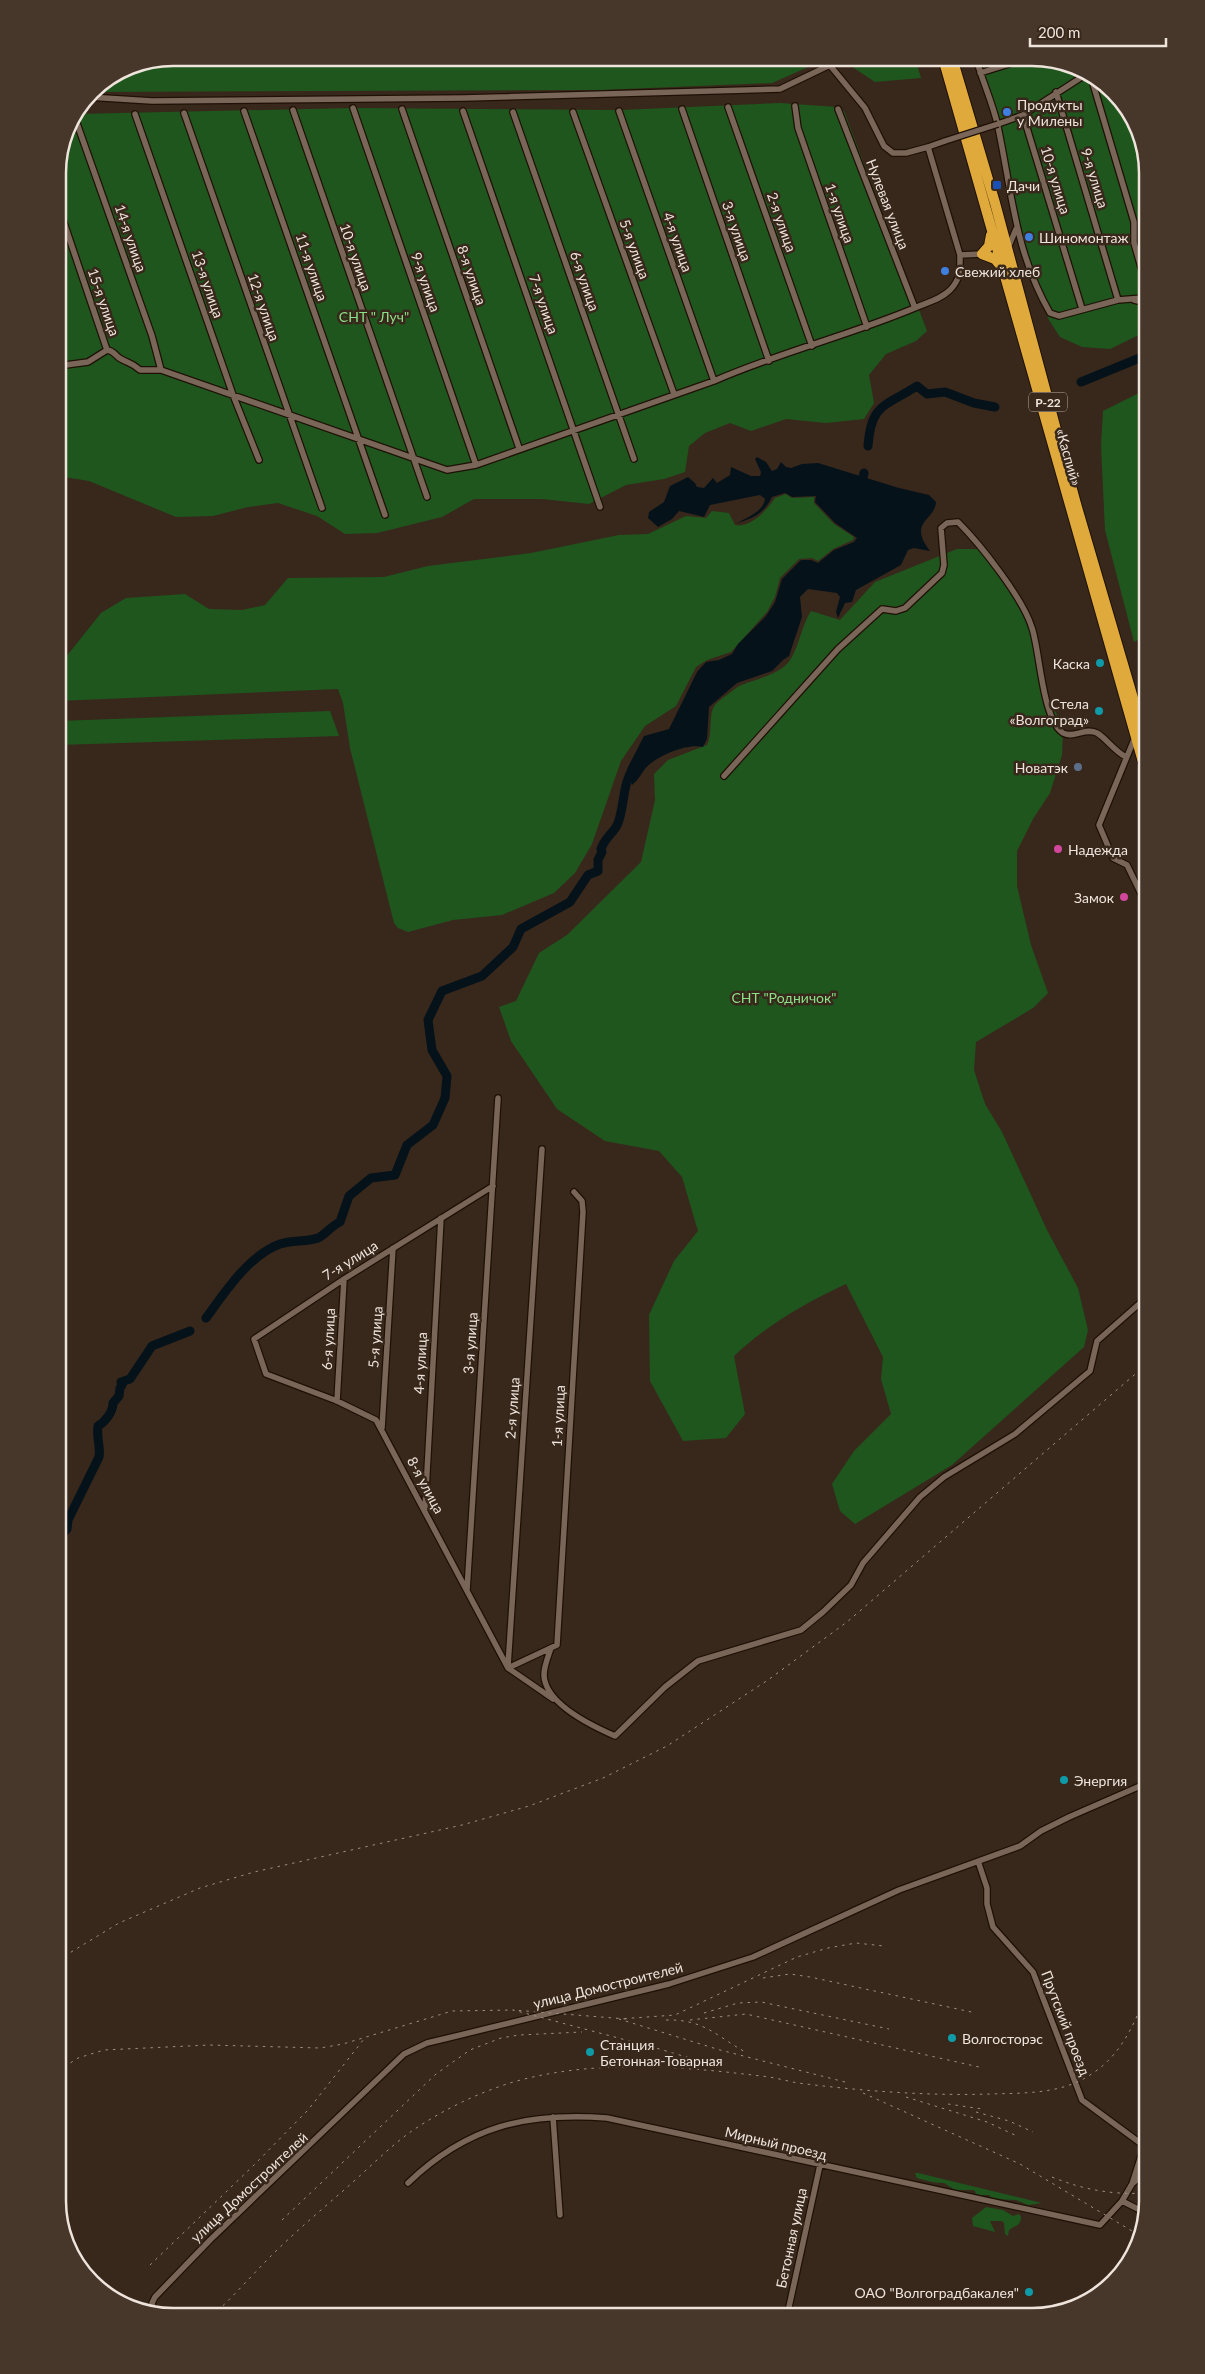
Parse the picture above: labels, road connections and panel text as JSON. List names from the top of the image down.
{
  "streets": {
    "highway": ["Р-22", "«Каспий»"],
    "street": [
      "9-я улица",
      "10-я улица",
      "Нулевая улица",
      "1-я улица",
      "2-я улица",
      "3-я улица",
      "14-я улица",
      "4-я улица",
      "5-я улица",
      "11-я улица",
      "8-я улица",
      "6-я улица",
      "13-я улица",
      "15-я улица",
      "7-я улица",
      "12-я улица",
      "улица Домостроителей",
      "Прутский проезд",
      "Мирный проезд",
      "Бетонная улица"
    ]
  },
  "crossings": [
    ["9-я улица", "15-я улица"],
    ["10-я улица", "15-я улица"],
    ["Нулевая улица", "15-я улица"],
    ["1-я улица", "15-я улица"],
    ["2-я улица", "8-я улица"],
    ["2-я улица", "15-я улица"],
    ["3-я улица", "8-я улица"],
    ["3-я улица", "15-я улица"],
    ["3-я улица", "7-я улица"],
    ["14-я улица", "15-я улица"],
    ["4-я улица", "8-я улица"],
    ["4-я улица", "15-я улица"],
    ["4-я улица", "7-я улица"],
    ["5-я улица", "8-я улица"],
    ["5-я улица", "15-я улица"],
    ["5-я улица", "7-я улица"],
    ["11-я улица", "15-я улица"],
    ["8-я улица", "6-я улица"],
    ["8-я улица", "15-я улица"],
    ["8-я улица", "7-я улица"],
    ["6-я улица", "15-я улица"],
    ["6-я улица", "7-я улица"],
    ["13-я улица", "15-я улица"],
    ["15-я улица", "7-я улица"],
    ["15-я улица", "12-я улица"],
    ["улица Домостроителей", "Прутский проезд"],
    ["Мирный проезд", "Бетонная улица"]
  ],
  "parks": ["СНТ \" Луч\"", "СНТ \"Родничок\""],
  "places": {
    "other": [
      "Продукты у Милены",
      "Шиномонтаж",
      "Свежий хлеб",
      "Каска",
      "Стела «Волгоград»",
      "Новатэк",
      "Надежда",
      "Замок",
      "Энергия",
      "Волгосторэс",
      "Станция Бетонная-Товарная",
      "ОАО \"Волгоградбакалея\""
    ],
    "transit": ["Дачи"]
  },
  "scale_bar": "200 m"
}
